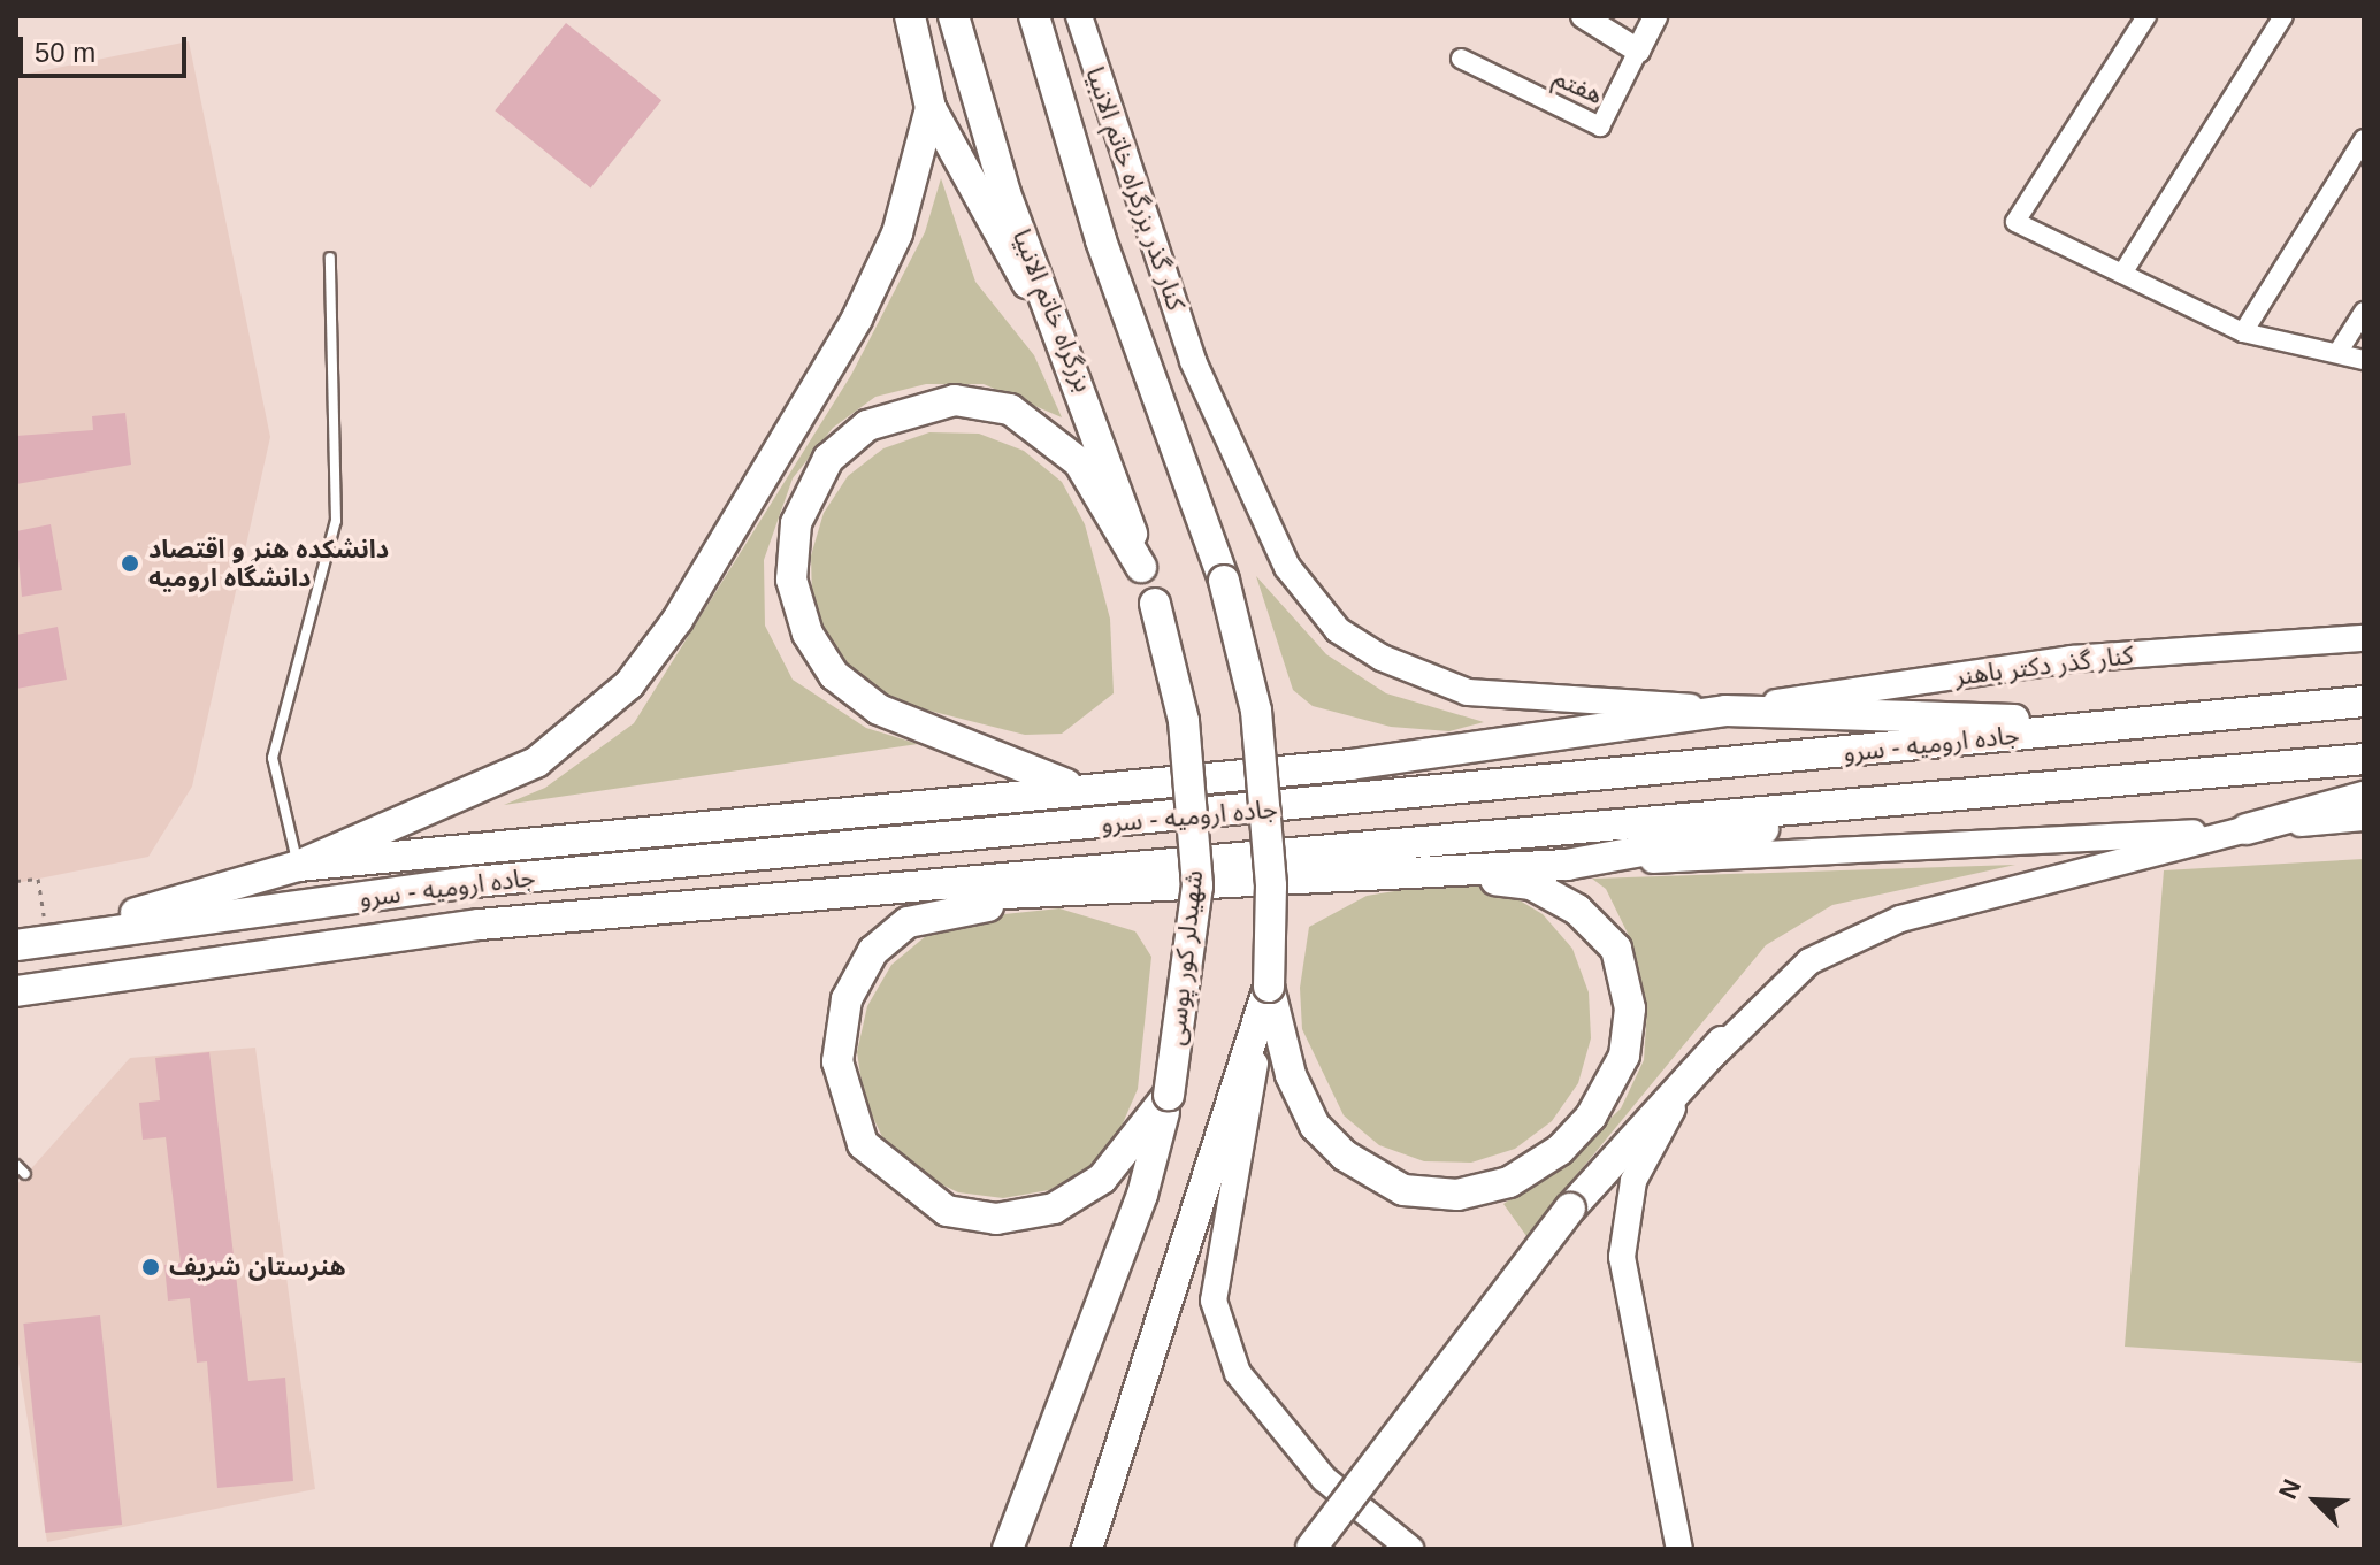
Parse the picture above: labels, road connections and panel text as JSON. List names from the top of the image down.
{
  "streets": {
    "highway": ["بزرگراه خاتم الانبیا", "جاده ارومیه - سرو", "شهیدلر کور پوسی"],
    "main road": ["کنار گذر بزرگراه خاتم الانبیا", "کنار گذر دکتر باهنر"],
    "street": ["هفتم"]
  },
  "crossings": [
    ["کنار گذر بزرگراه خاتم الانبیا", "کنار گذر دکتر باهنر"],
    ["بزرگراه خاتم الانبیا", "شهیدلر کور پوسی"]
  ],
  "places": ["دانشکده هنر و اقتصاد دانشگاه ارومیه", "هنرستان شریف"],
  "scale_bar": "50 m",
  "north": "top left"
}
